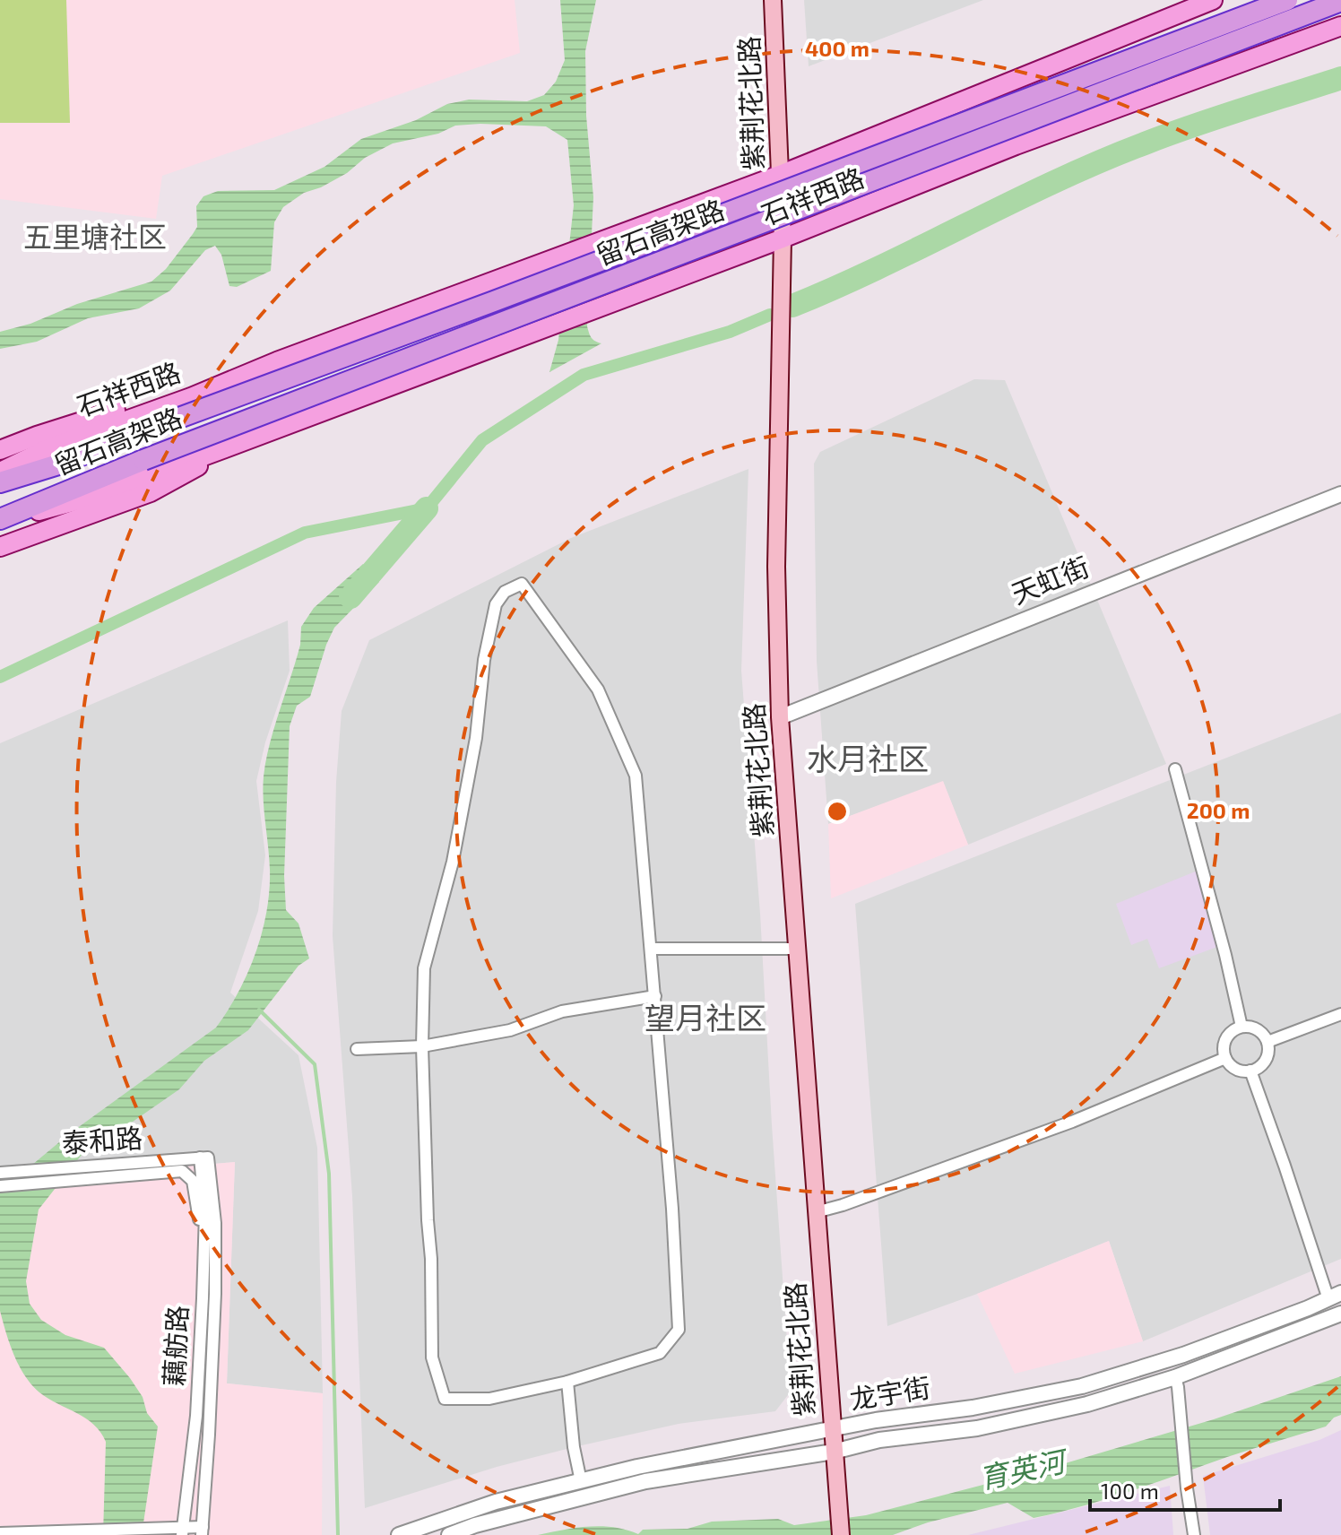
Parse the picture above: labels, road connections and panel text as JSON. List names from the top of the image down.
{
  "streets": {
    "highway": ["留石高架路"],
    "main road": ["紫荆花北路", "石祥西路"],
    "street": [
      "天虹街",
      "泰和路",
      "藕舫路",
      "龙宇街"
    ]
  },
  "crossings": [
    ["紫荆花北路", "石祥西路"],
    ["紫荆花北路", "天虹街"],
    ["紫荆花北路", "龙宇街"],
    ["石祥西路", "留石高架路"],
    ["泰和路", "藕舫路"]
  ],
  "districts": ["五里塘社区", "水月社区", "望月社区"],
  "water": ["育英河"],
  "scale_bar": "100 m",
  "rings": ["400 m", "200 m"]
}
